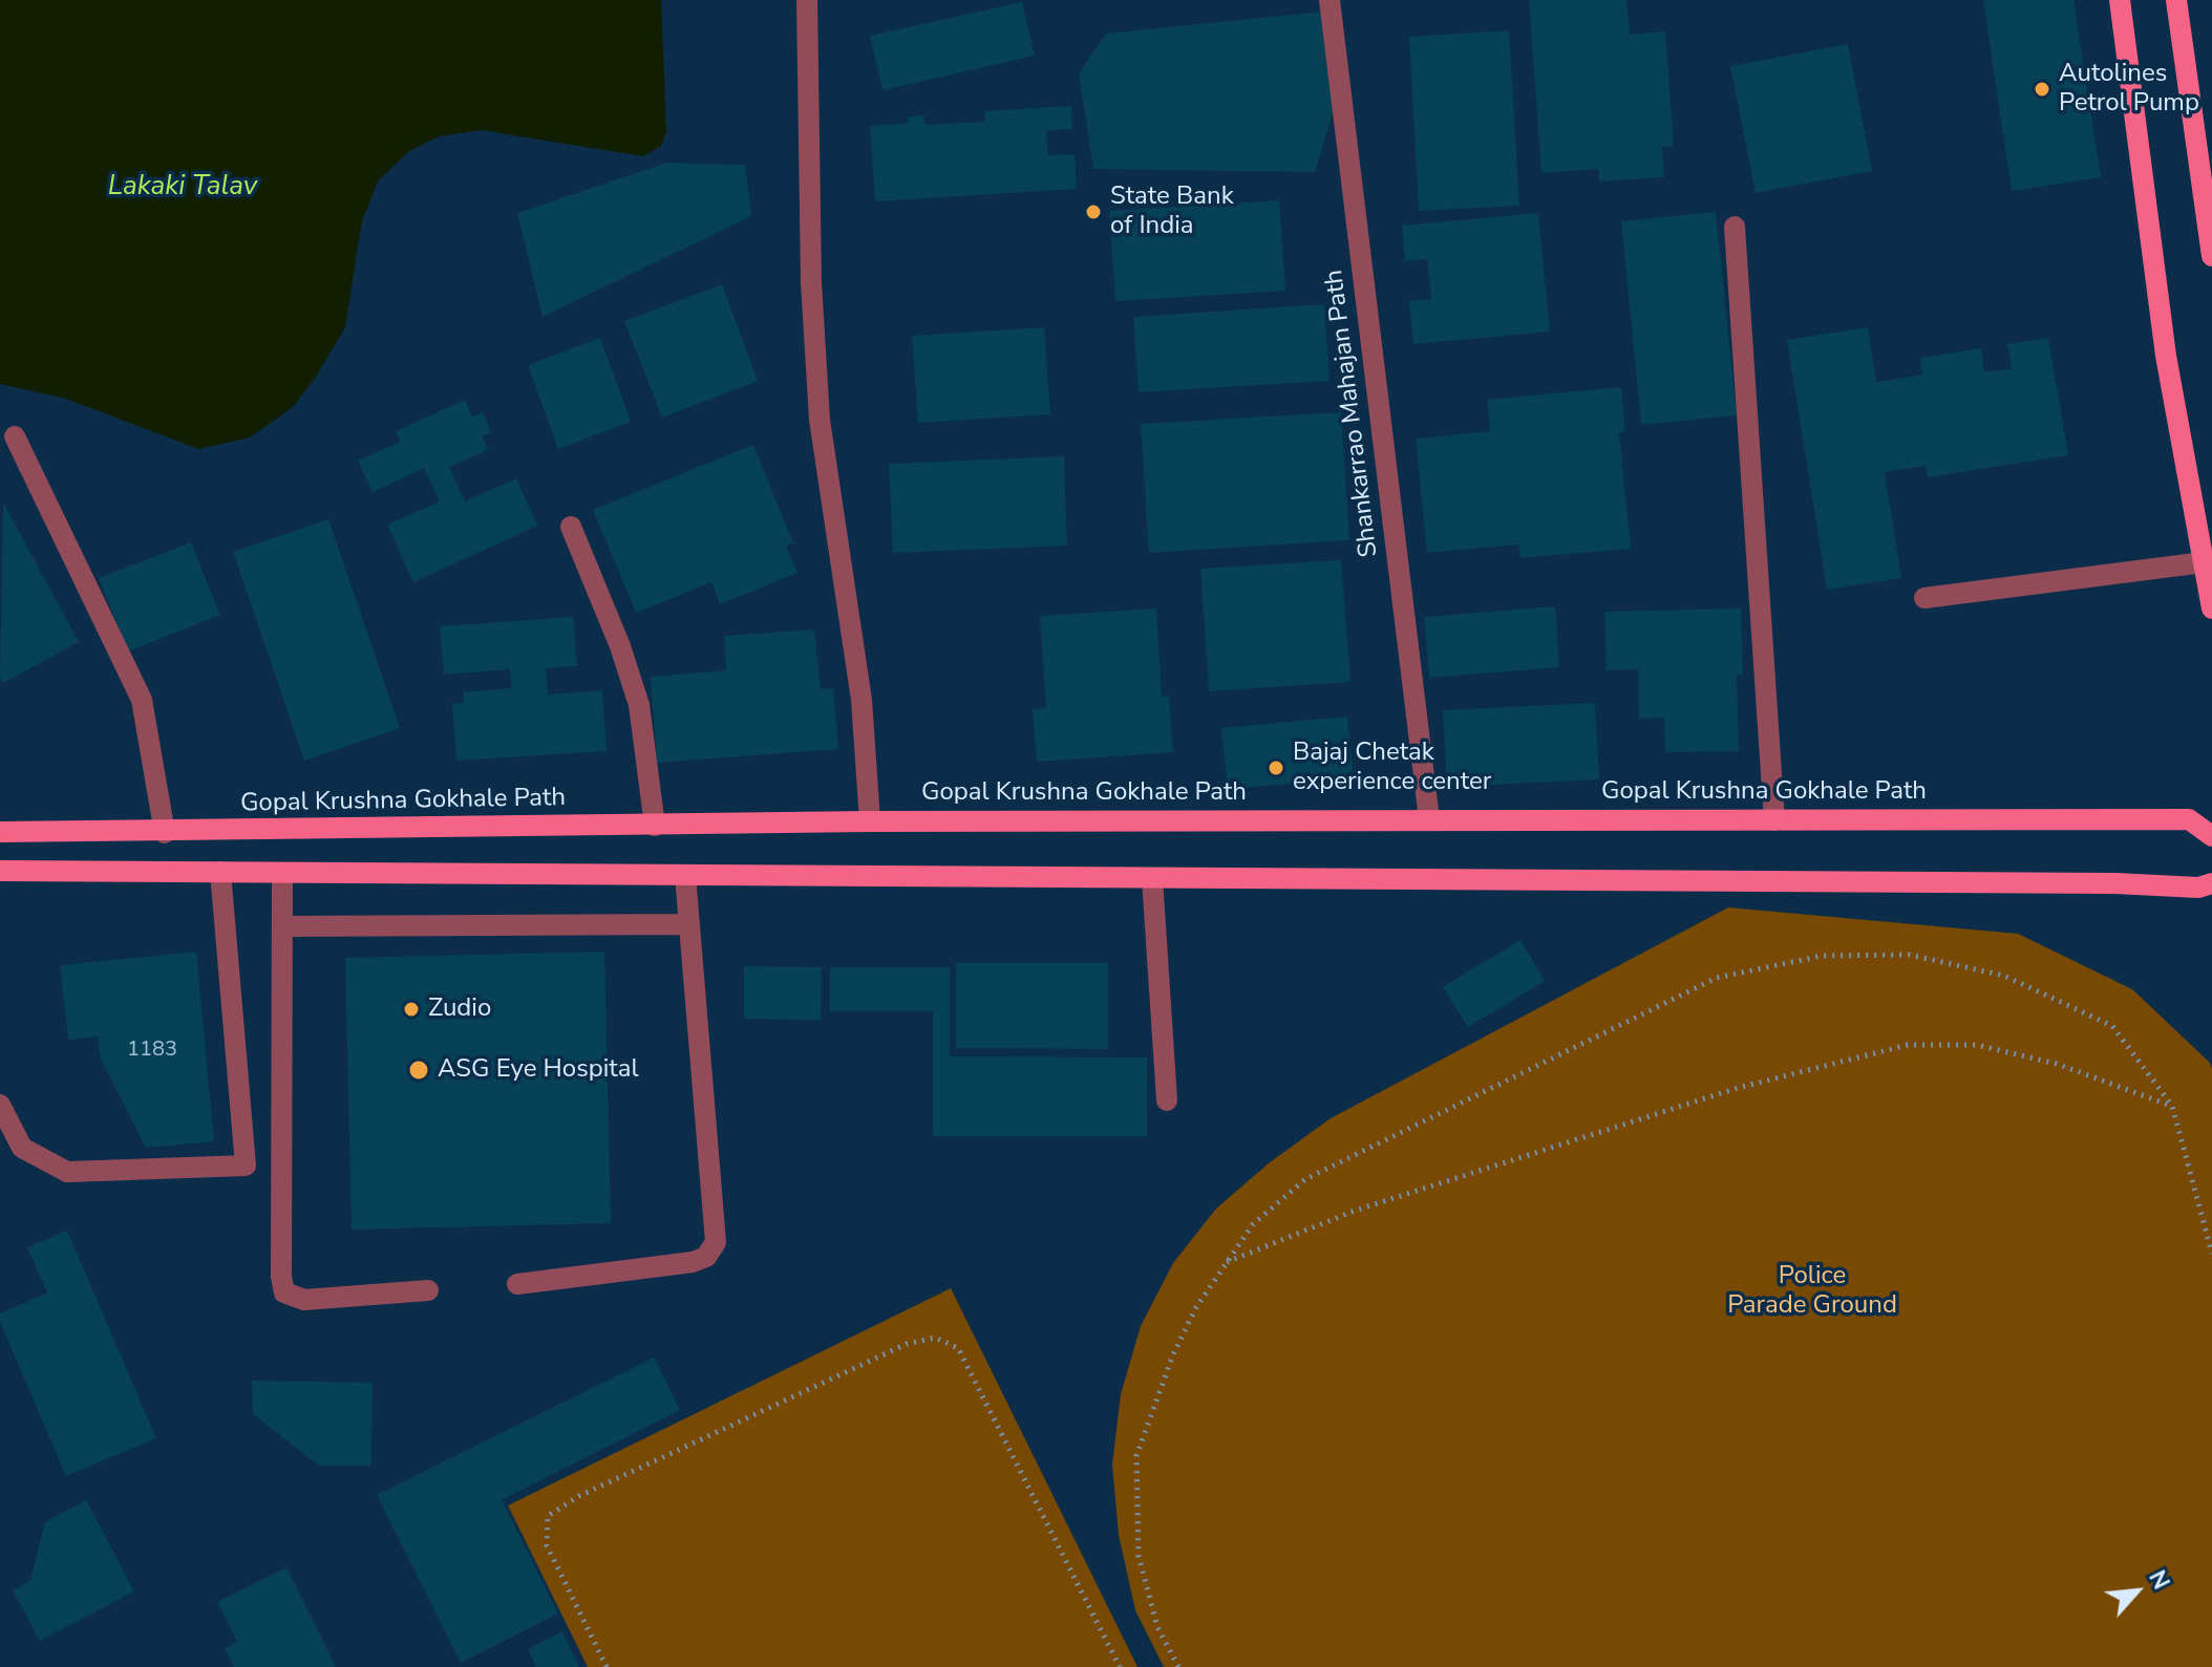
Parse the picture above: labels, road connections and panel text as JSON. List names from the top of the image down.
{
  "streets": {
    "main road": ["Gopal Krushna Gokhale Path"],
    "street": ["Shankarrao Mahajan Path"]
  },
  "crossings": [
    ["Shankarrao Mahajan Path", "Gopal Krushna Gokhale Path"]
  ],
  "water": ["Lakaki Talav"],
  "parks": ["Police Parade Ground"],
  "places": [
    "Autolines Petrol Pump",
    "State Bank of India",
    "Bajaj Chetak experience center",
    "Zudio",
    "ASG Eye Hospital"
  ],
  "house_numbers": ["1183"],
  "north": "top right"
}
